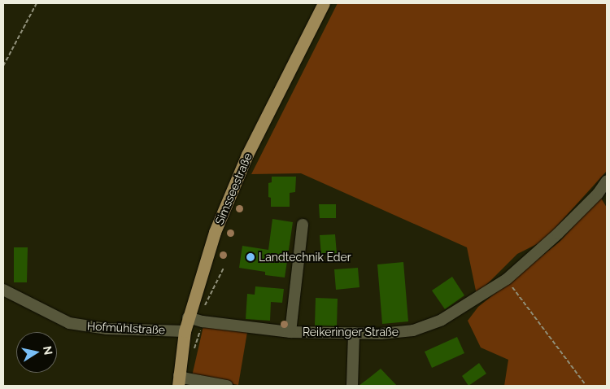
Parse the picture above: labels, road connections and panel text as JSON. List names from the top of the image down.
{
  "streets": {
    "main road": ["Simsseestraße"],
    "street": ["Hofmühlstraße", "Reikeringer Straße"]
  },
  "crossings": [
    ["Simsseestraße", "Hofmühlstraße"],
    ["Simsseestraße", "Reikeringer Straße"]
  ],
  "places": ["Landtechnik Eder"],
  "north": "right"
}
